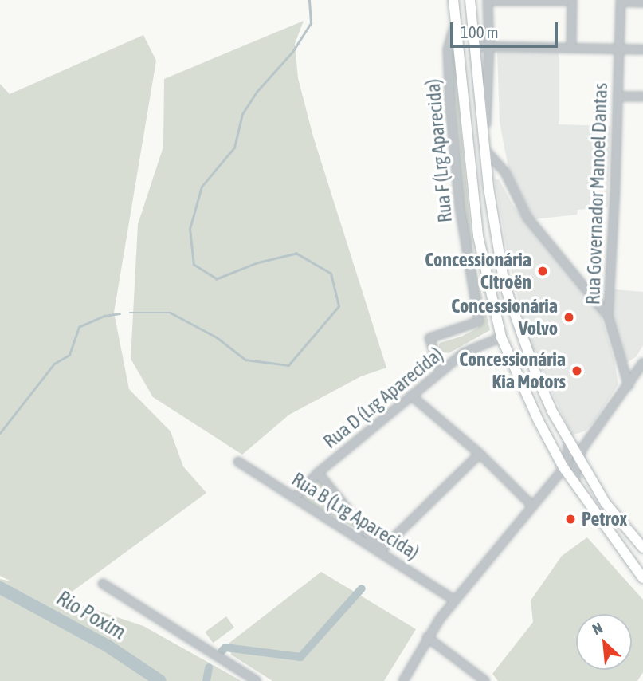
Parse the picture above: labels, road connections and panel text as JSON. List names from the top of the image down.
{
  "streets": {
    "street": [
      "Rua F (Lrg Aparecida)",
      "Rua Governador Manoel Dantas",
      "Rua D (Lrg Aparecida)",
      "Rua B (Lrg Aparecida)"
    ]
  },
  "crossings": [
    ["Rua F (Lrg Aparecida)", "Rua D (Lrg Aparecida)"],
    ["Rua D (Lrg Aparecida)", "Rua B (Lrg Aparecida)"]
  ],
  "water": ["Rio Poxim"],
  "places": [
    "Concessionária Citroën",
    "Concessionária Volvo",
    "Concessionária Kia Motors",
    "Petrox"
  ],
  "scale_bar": "100 m",
  "north": "top left"
}
